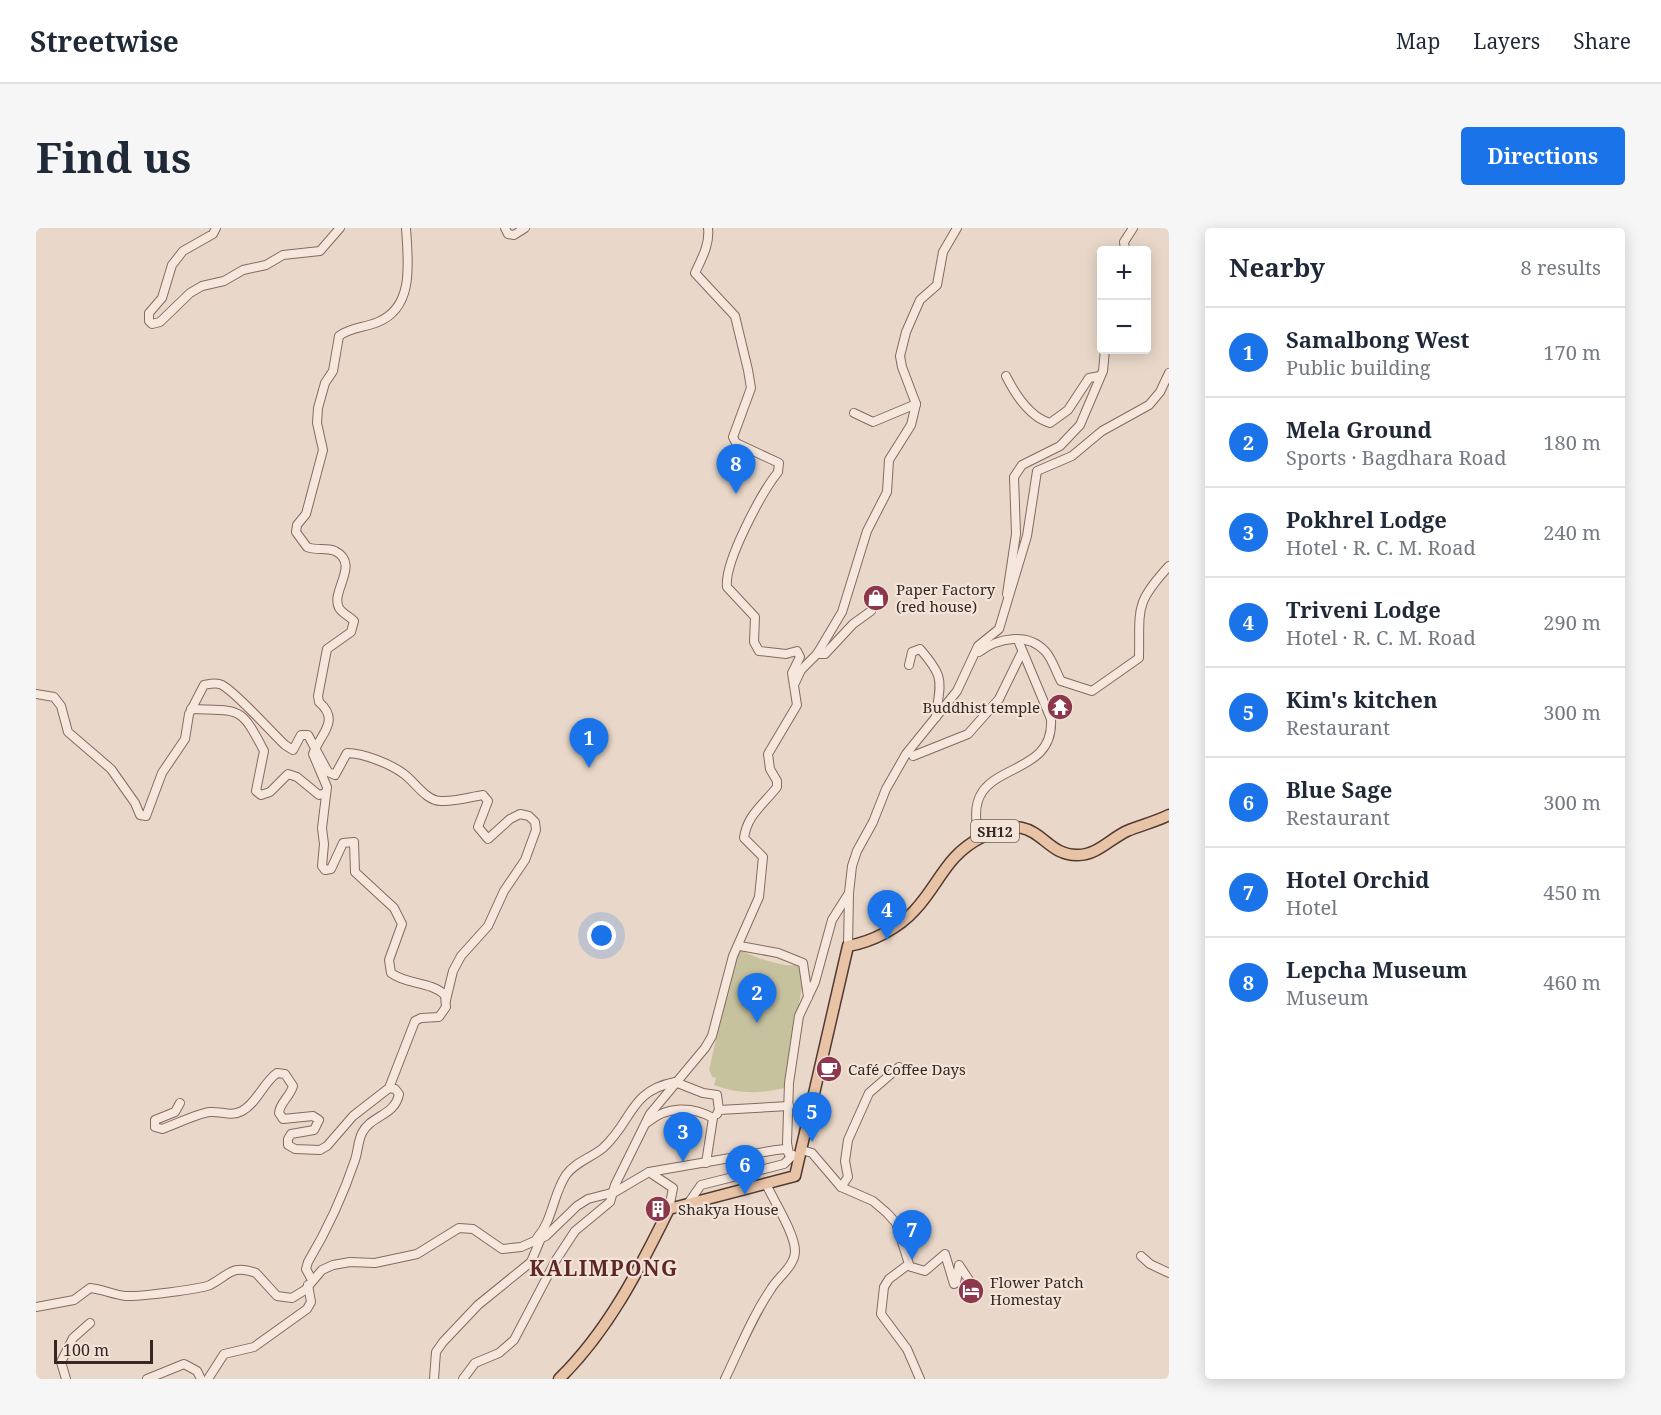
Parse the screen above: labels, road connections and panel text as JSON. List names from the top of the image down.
{
  "streets": {
    "main road": ["SH12"]
  },
  "districts": ["KALIMPONG"],
  "places": {
    "shop": ["Paper Factory (red house)"],
    "temple": ["Buddhist temple"],
    "cafe": ["Café Coffee Days"],
    "building": ["Shakya House"],
    "hotel": ["Flower Patch Homestay"]
  },
  "scale_bar": "100 m",
  "page": {
    "header": "Streetwise",
    "nav": ["Map", "Layers", "Share"],
    "buttons": "Directions",
    "title": "Find us",
    "heading": ["Nearby", "8 results"],
    "map_buttons": ["+", "−"],
    "list": [
      {
        "mark": "1",
        "name": "Samalbong West",
        "note": "Public building",
        "value": "170 m"
      },
      {
        "mark": "2",
        "name": "Mela Ground",
        "note": "Sports · Bagdhara Road",
        "value": "180 m"
      },
      {
        "mark": "3",
        "name": "Pokhrel Lodge",
        "note": "Hotel · R. C. M. Road",
        "value": "240 m"
      },
      {
        "mark": "4",
        "name": "Triveni Lodge",
        "note": "Hotel · R. C. M. Road",
        "value": "290 m"
      },
      {
        "mark": "5",
        "name": "Kim's kitchen",
        "note": "Restaurant",
        "value": "300 m"
      },
      {
        "mark": "6",
        "name": "Blue Sage",
        "note": "Restaurant",
        "value": "300 m"
      },
      {
        "mark": "7",
        "name": "Hotel Orchid",
        "note": "Hotel",
        "value": "450 m"
      },
      {
        "mark": "8",
        "name": "Lepcha Museum",
        "note": "Museum",
        "value": "460 m"
      }
    ],
    "pins": [
      "8",
      "1",
      "4",
      "2",
      "5",
      "3",
      "6",
      "7"
    ],
    "scale": "100 m"
  }
}
